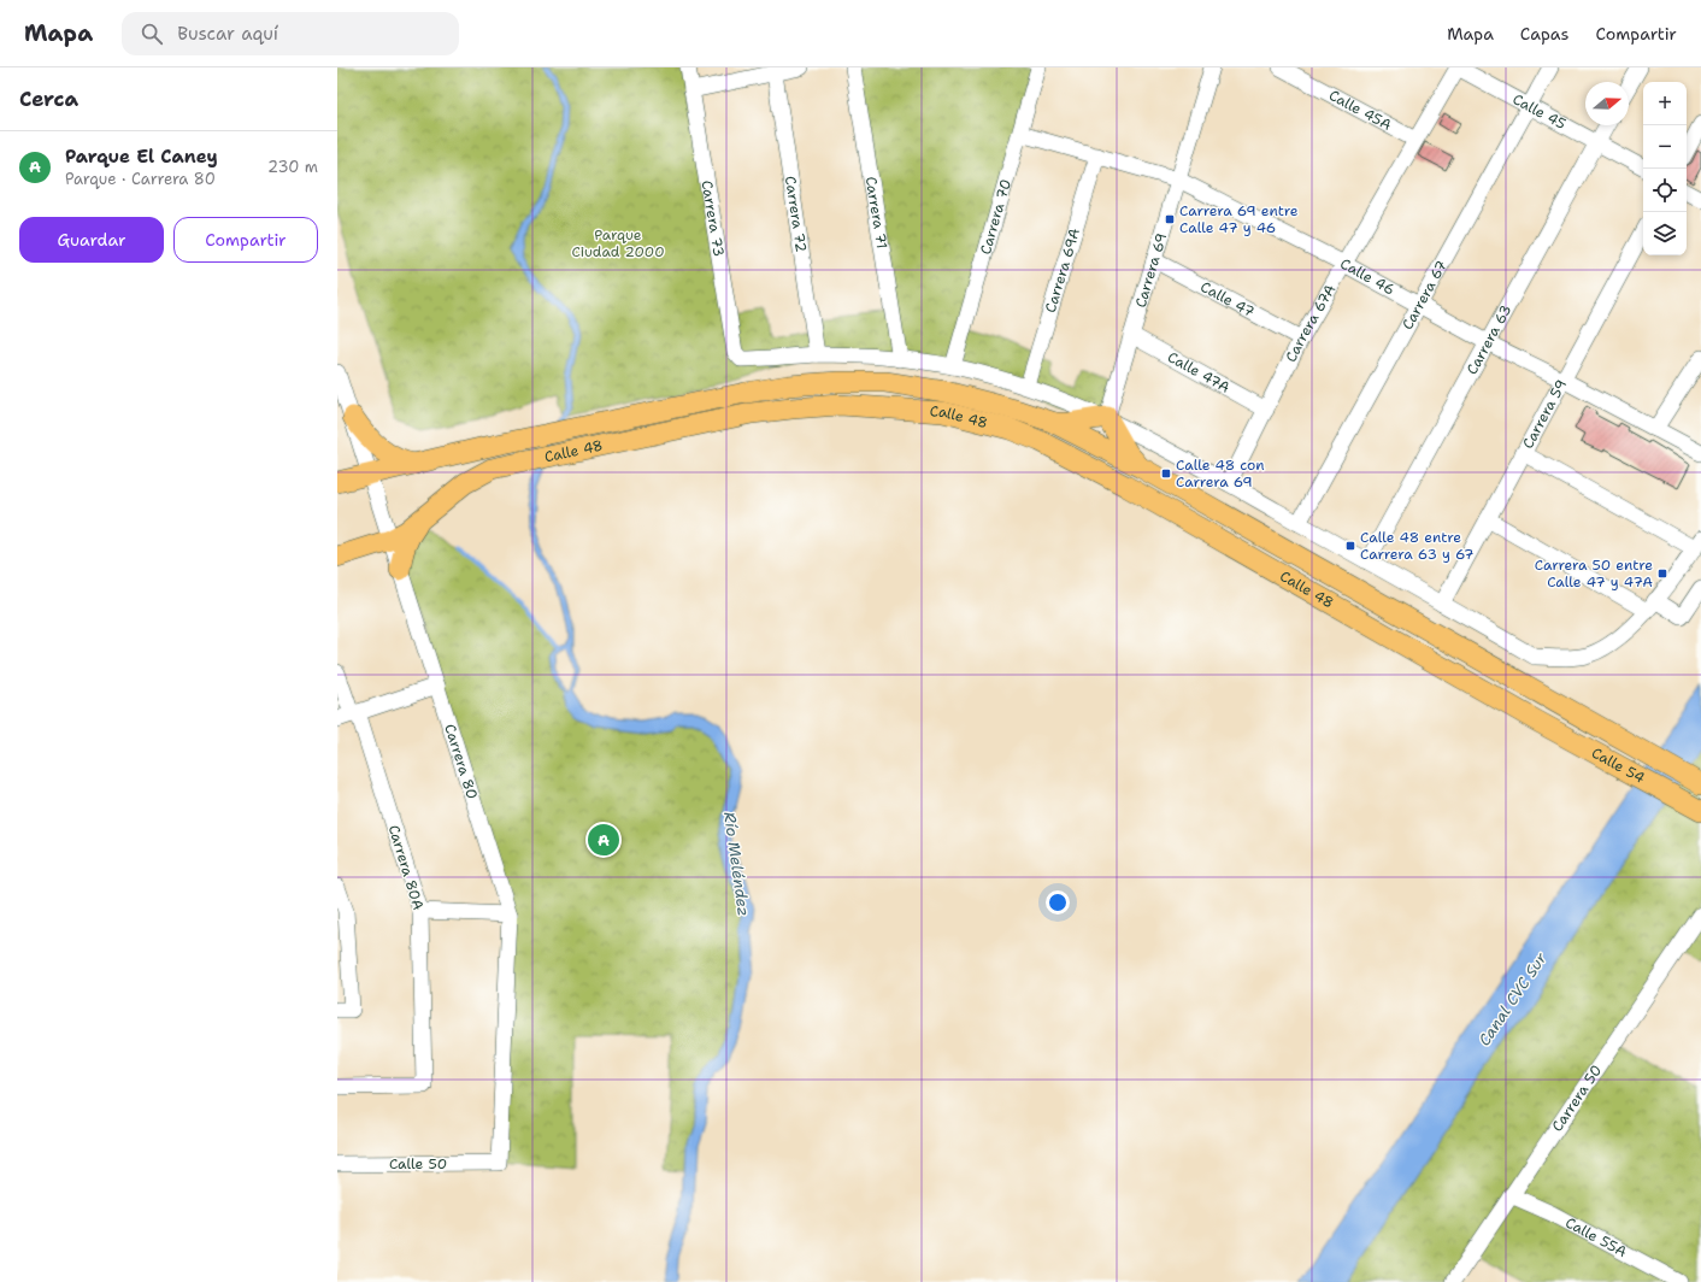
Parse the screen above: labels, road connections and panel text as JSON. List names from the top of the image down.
{
  "streets": {
    "main road": ["Calle 48", "Calle 54"],
    "street": [
      "Calle 45A",
      "Calle 45",
      "Carrera 71",
      "Carrera 72",
      "Carrera 70",
      "Carrera 73",
      "Carrera 69",
      "Carrera 69A",
      "Calle 46",
      "Carrera 67",
      "Calle 47",
      "Carrera 67A",
      "Carrera 63",
      "Calle 47A",
      "Carrera 59",
      "Carrera 80",
      "Carrera 80A",
      "Carrera 50",
      "Calle 50",
      "Calle 55A"
    ]
  },
  "crossings": [
    ["Calle 45A", "Carrera 67A"],
    ["Calle 45", "Carrera 67"],
    ["Calle 45", "Carrera 67A"],
    ["Calle 45", "Carrera 63"],
    ["Carrera 72", "Carrera 73"],
    ["Carrera 70", "Calle 46"],
    ["Carrera 69", "Calle 46"],
    ["Carrera 69", "Calle 47"],
    ["Carrera 69", "Calle 47A"],
    ["Carrera 69A", "Calle 46"],
    ["Calle 46", "Carrera 67"],
    ["Calle 46", "Carrera 67A"],
    ["Calle 46", "Carrera 63"],
    ["Calle 46", "Carrera 59"],
    ["Calle 47", "Carrera 67A"],
    ["Carrera 67A", "Calle 47A"],
    ["Calle 48", "Carrera 80"],
    ["Calle 48", "Calle 54"],
    ["Carrera 80", "Calle 50"],
    ["Carrera 50", "Calle 55A"]
  ],
  "water": ["Río Meléndez", "Canal CVC Sur"],
  "parks": ["Parque Ciudad 2000"],
  "places": {
    "transit": [
      "Carrera 69 entre Calle 47 y 46",
      "Calle 48 con Carrera 69",
      "Calle 48 entre Carrera 63 y 67",
      "Carrera 50 entre Calle 47 y 47A"
    ]
  },
  "north": "right",
  "page": {
    "header": "Mapa",
    "search": "Buscar aquí",
    "nav": ["Mapa", "Capas", "Compartir"],
    "heading": "Cerca",
    "map_buttons": ["+", "−"],
    "list": [
      {
        "mark": "A",
        "name": "Parque El Caney",
        "note": "Parque · Carrera 80",
        "value": "230 m"
      }
    ],
    "buttons": ["Guardar", "Compartir"],
    "pins": "A"
  }
}
